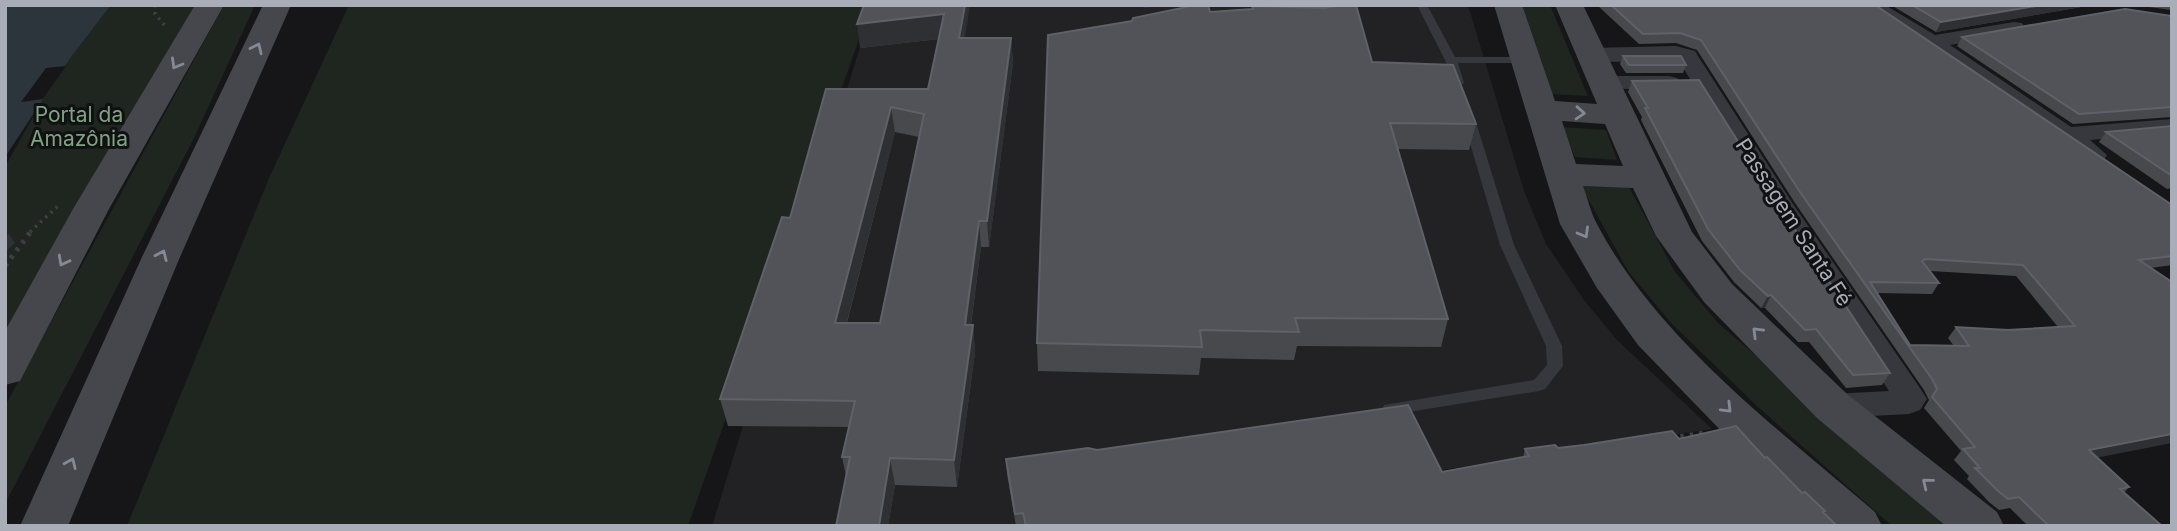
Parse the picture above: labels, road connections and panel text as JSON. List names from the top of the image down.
{
  "streets": {
    "street": ["Passagem Santa Fé"]
  },
  "parks": ["Portal da Amazônia"]
}
